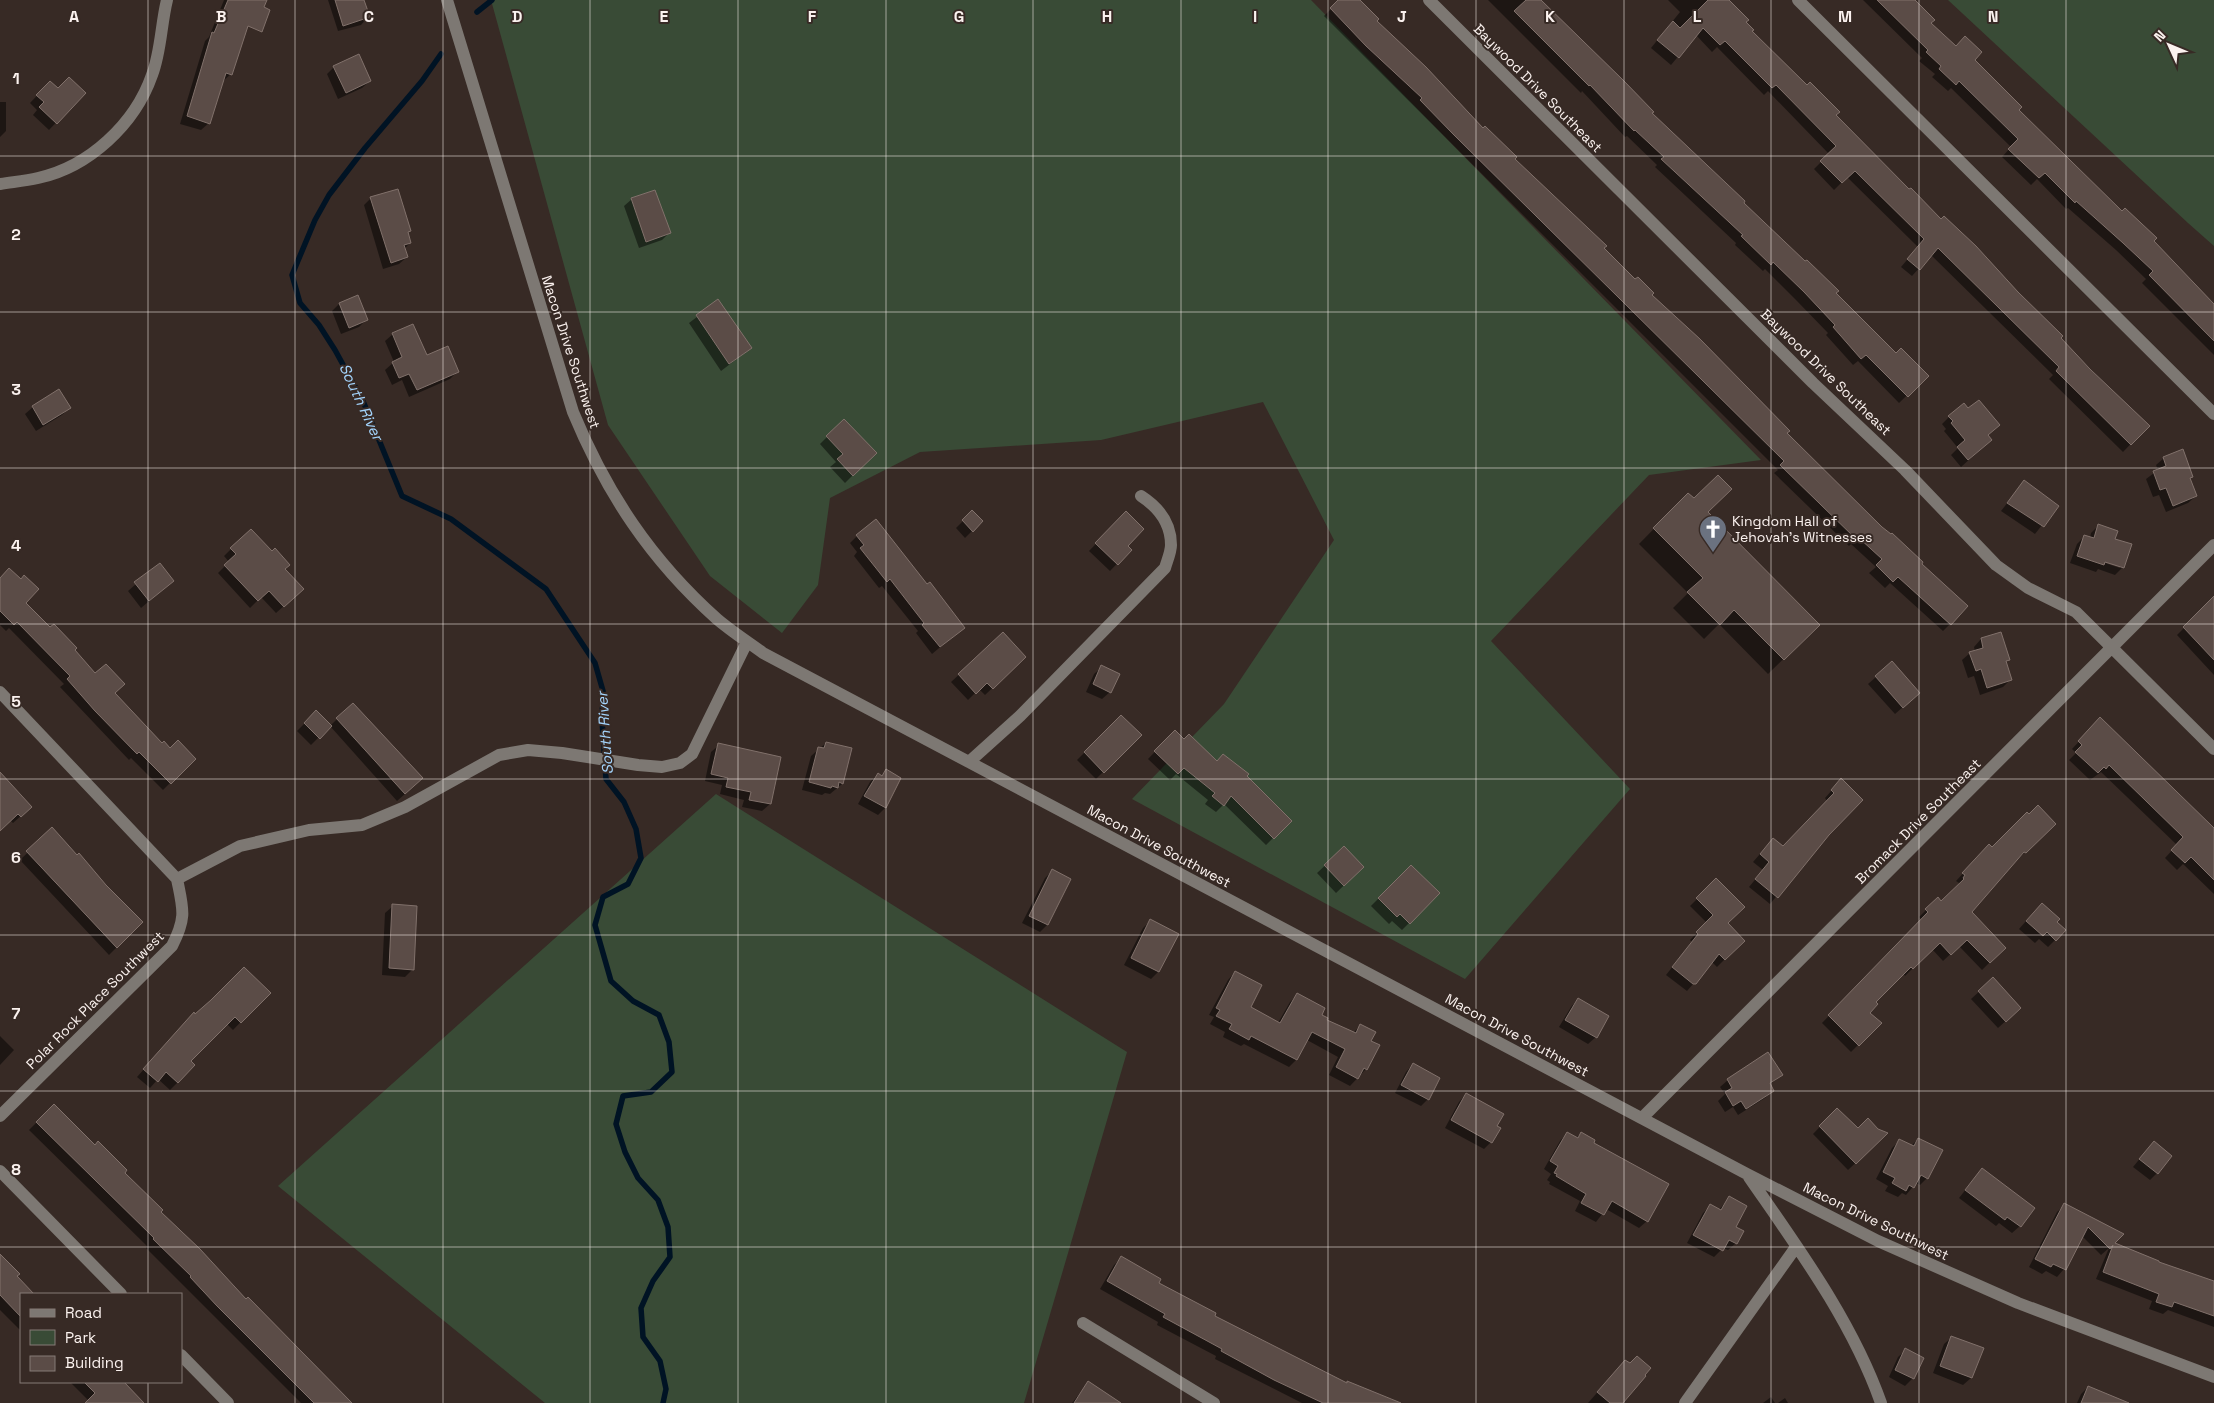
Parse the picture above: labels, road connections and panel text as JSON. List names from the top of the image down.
{
  "streets": {
    "street": [
      "Baywood Drive Southeast",
      "Macon Drive Southwest",
      "Bromack Drive Southeast",
      "Polar Rock Place Southwest"
    ]
  },
  "crossings": [
    ["Baywood Drive Southeast", "Bromack Drive Southeast"],
    ["Macon Drive Southwest", "Bromack Drive Southeast"]
  ],
  "water": ["South River"],
  "places": {
    "church": ["Kingdom Hall of Jehovah’s Witnesses"]
  },
  "legend": ["Road", "Park", "Building"],
  "north": "top left",
  "grid": {
    "columns": [
      "A",
      "B",
      "C",
      "D",
      "E",
      "F",
      "G",
      "H",
      "I",
      "J",
      "K",
      "L",
      "M",
      "N"
    ],
    "rows": [
      "1",
      "2",
      "3",
      "4",
      "5",
      "6",
      "7",
      "8"
    ]
  }
}
